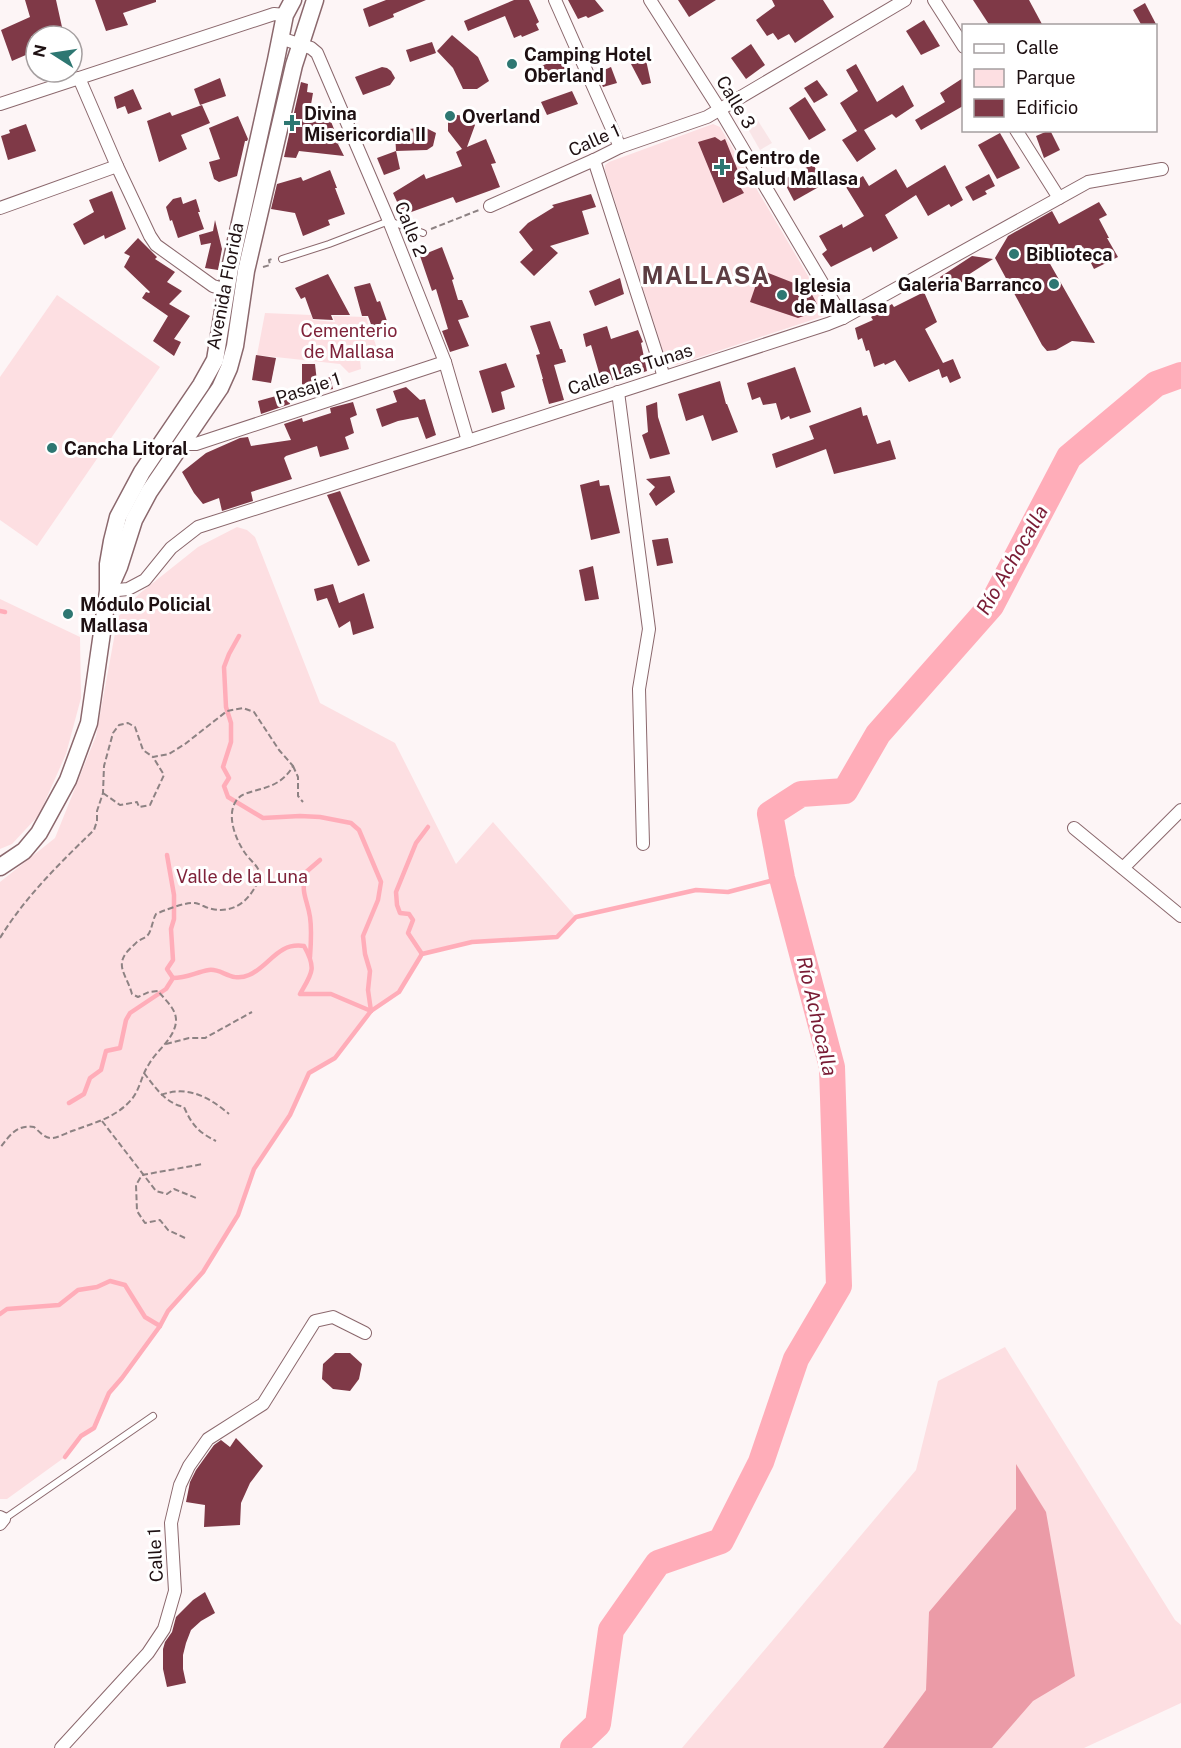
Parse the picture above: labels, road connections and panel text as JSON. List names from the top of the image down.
{
  "streets": {
    "main road": ["Avenida Florida"],
    "street": [
      "Calle 3",
      "Calle 1",
      "Calle 2",
      "Calle Las Tunas",
      "Pasaje 1"
    ]
  },
  "crossings": [
    ["Calle 3", "Calle 1"],
    ["Calle 3", "Calle Las Tunas"],
    ["Calle 2", "Avenida Florida"],
    ["Calle 2", "Calle Las Tunas"],
    ["Calle 2", "Pasaje 1"],
    ["Avenida Florida", "Calle Las Tunas"],
    ["Avenida Florida", "Pasaje 1"]
  ],
  "districts": ["MALLASA"],
  "water": ["Río Achocalla"],
  "parks": ["Cementerio de Mallasa", "Valle de la Luna"],
  "places": {
    "other": [
      "Camping Hotel Oberland",
      "Overland",
      "Biblioteca",
      "Galeria Barranco",
      "Iglesia de Mallasa",
      "Cancha Litoral",
      "Módulo Policial Mallasa"
    ],
    "health": ["Divina Misericordia II", "Centro de Salud Mallasa"]
  },
  "legend": ["Calle", "Parque", "Edificio"],
  "north": "left"
}
